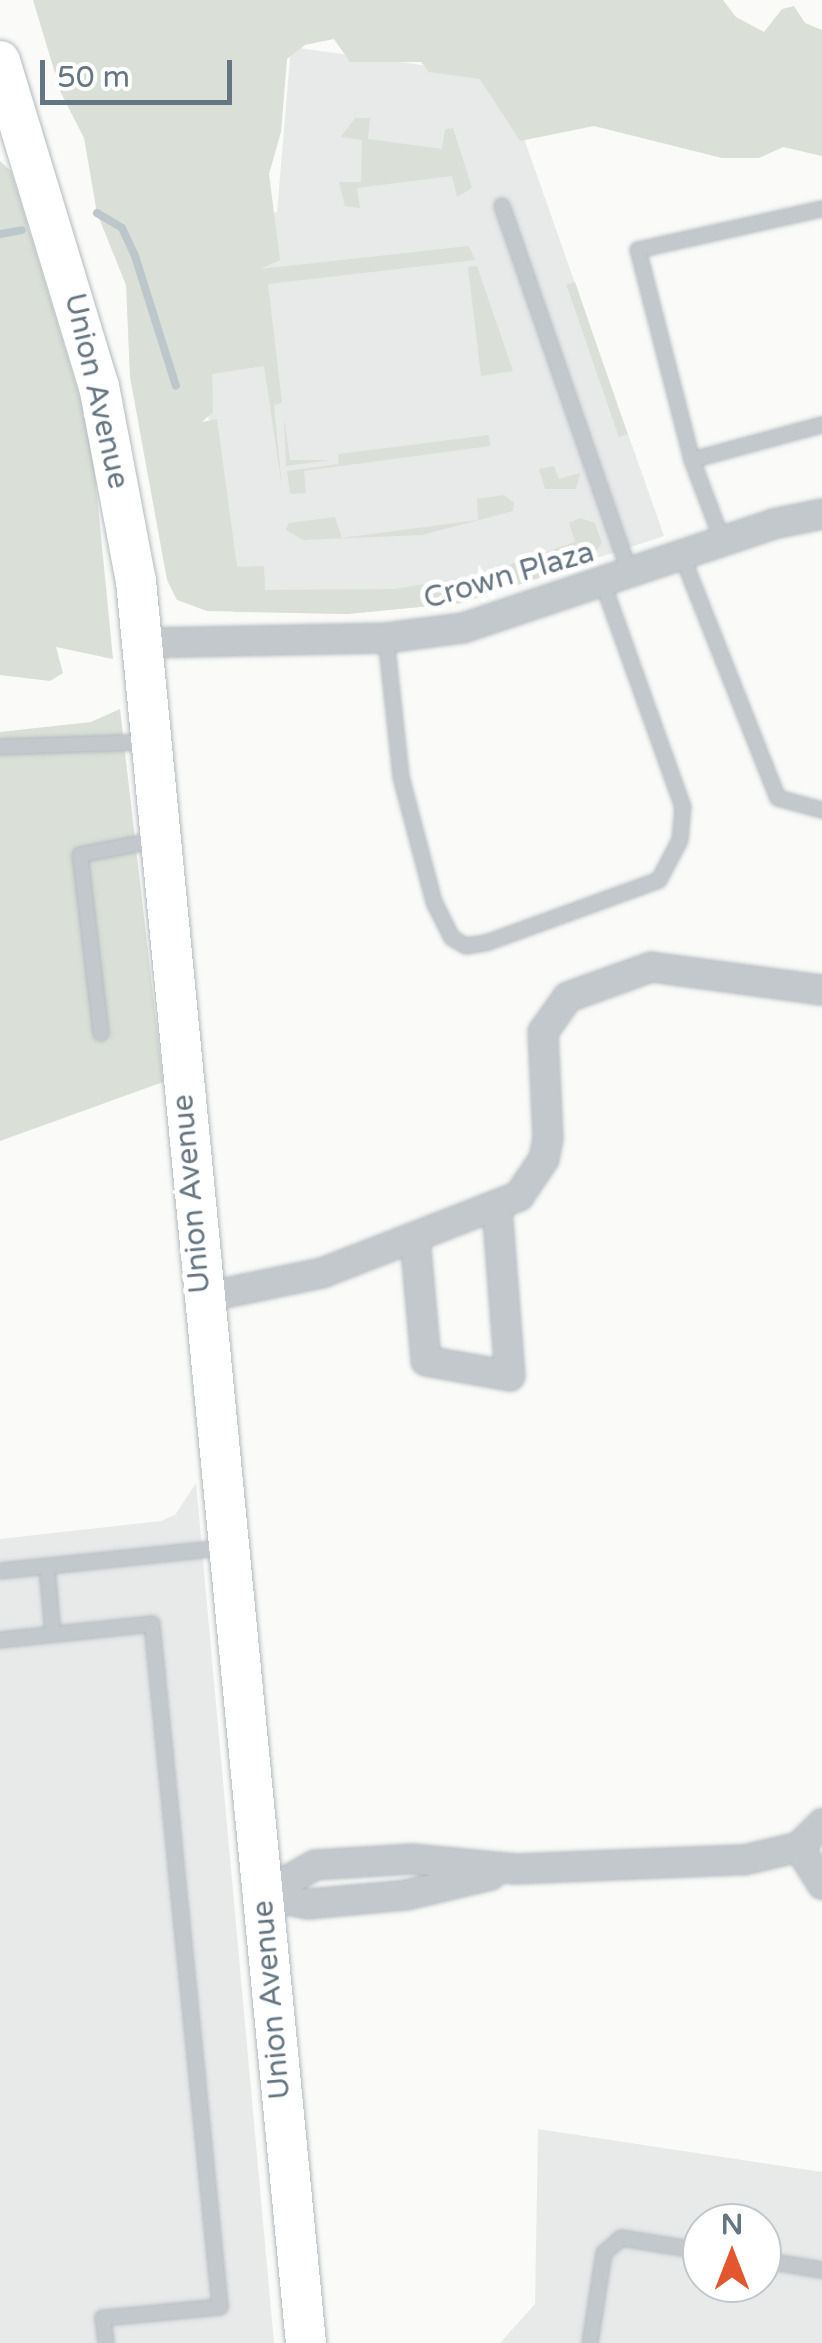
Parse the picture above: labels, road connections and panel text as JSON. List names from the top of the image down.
{
  "streets": {
    "street": ["Union Avenue", "Crown Plaza"]
  },
  "crossings": [
    ["Union Avenue", "Crown Plaza"]
  ],
  "scale_bar": "50 m",
  "north": "top"
}
